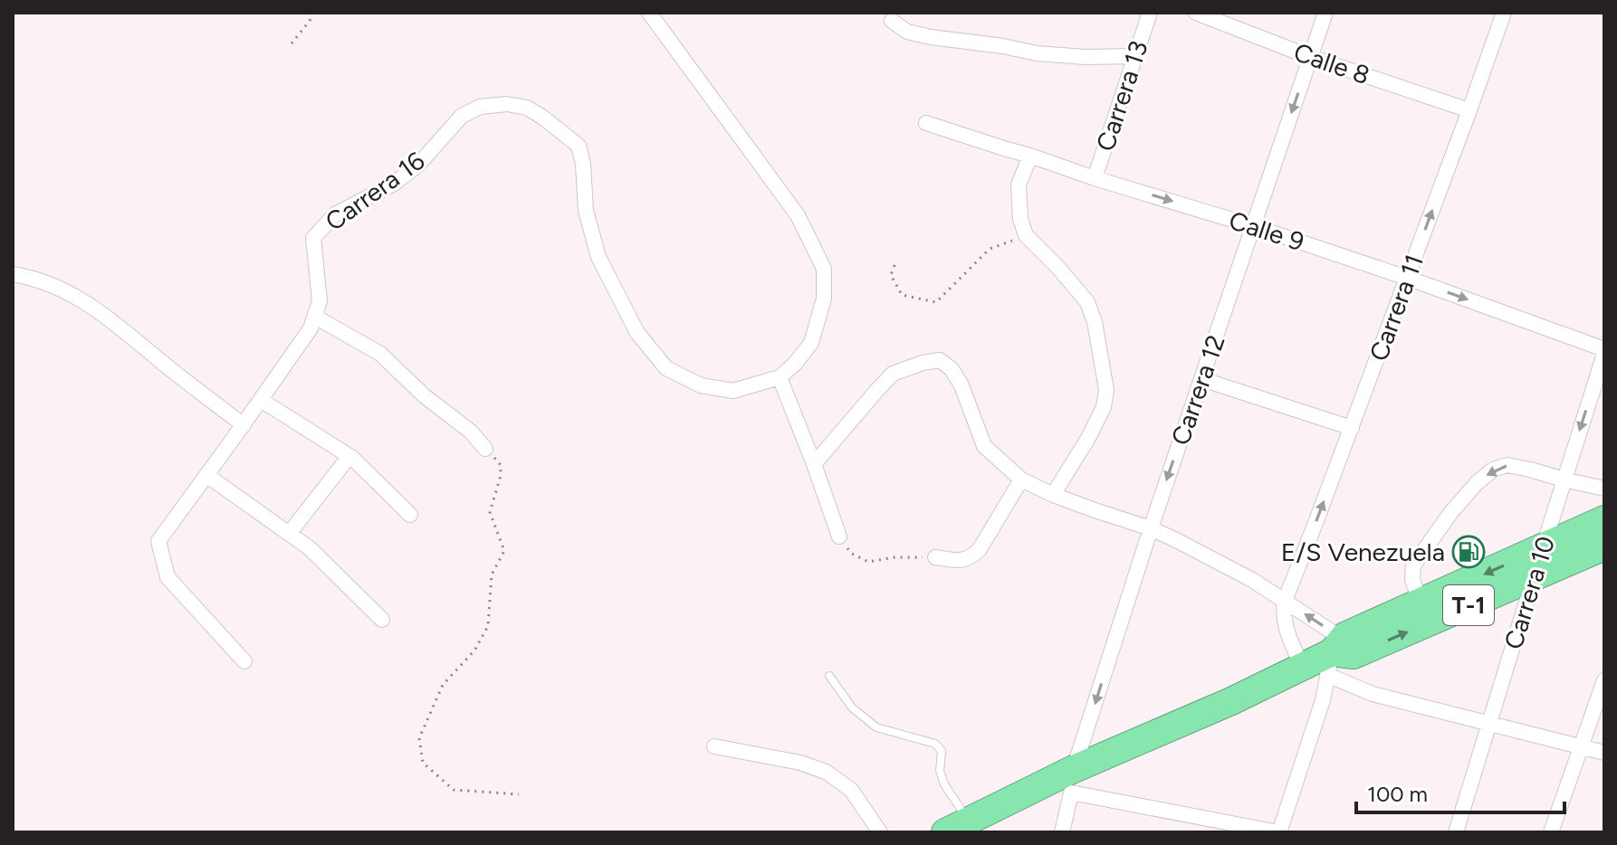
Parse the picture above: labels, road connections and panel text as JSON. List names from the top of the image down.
{
  "streets": {
    "highway": ["T-1"],
    "street": [
      "Calle 8",
      "Carrera 13",
      "Carrera 16",
      "Calle 9",
      "Carrera 11",
      "Carrera 12",
      "Carrera 10"
    ]
  },
  "crossings": [
    ["Calle 8", "Carrera 11"],
    ["Calle 8", "Carrera 12"],
    ["Carrera 13", "Calle 9"],
    ["Calle 9", "Carrera 11"],
    ["Calle 9", "Carrera 12"],
    ["Calle 9", "Carrera 10"],
    ["Carrera 12", "T-1"],
    ["Carrera 10", "T-1"]
  ],
  "one_way": ["Calle 9", "Carrera 11", "Carrera 12"],
  "places": {
    "fuel station": ["E/S Venezuela"]
  },
  "scale_bar": "100 m"
}
